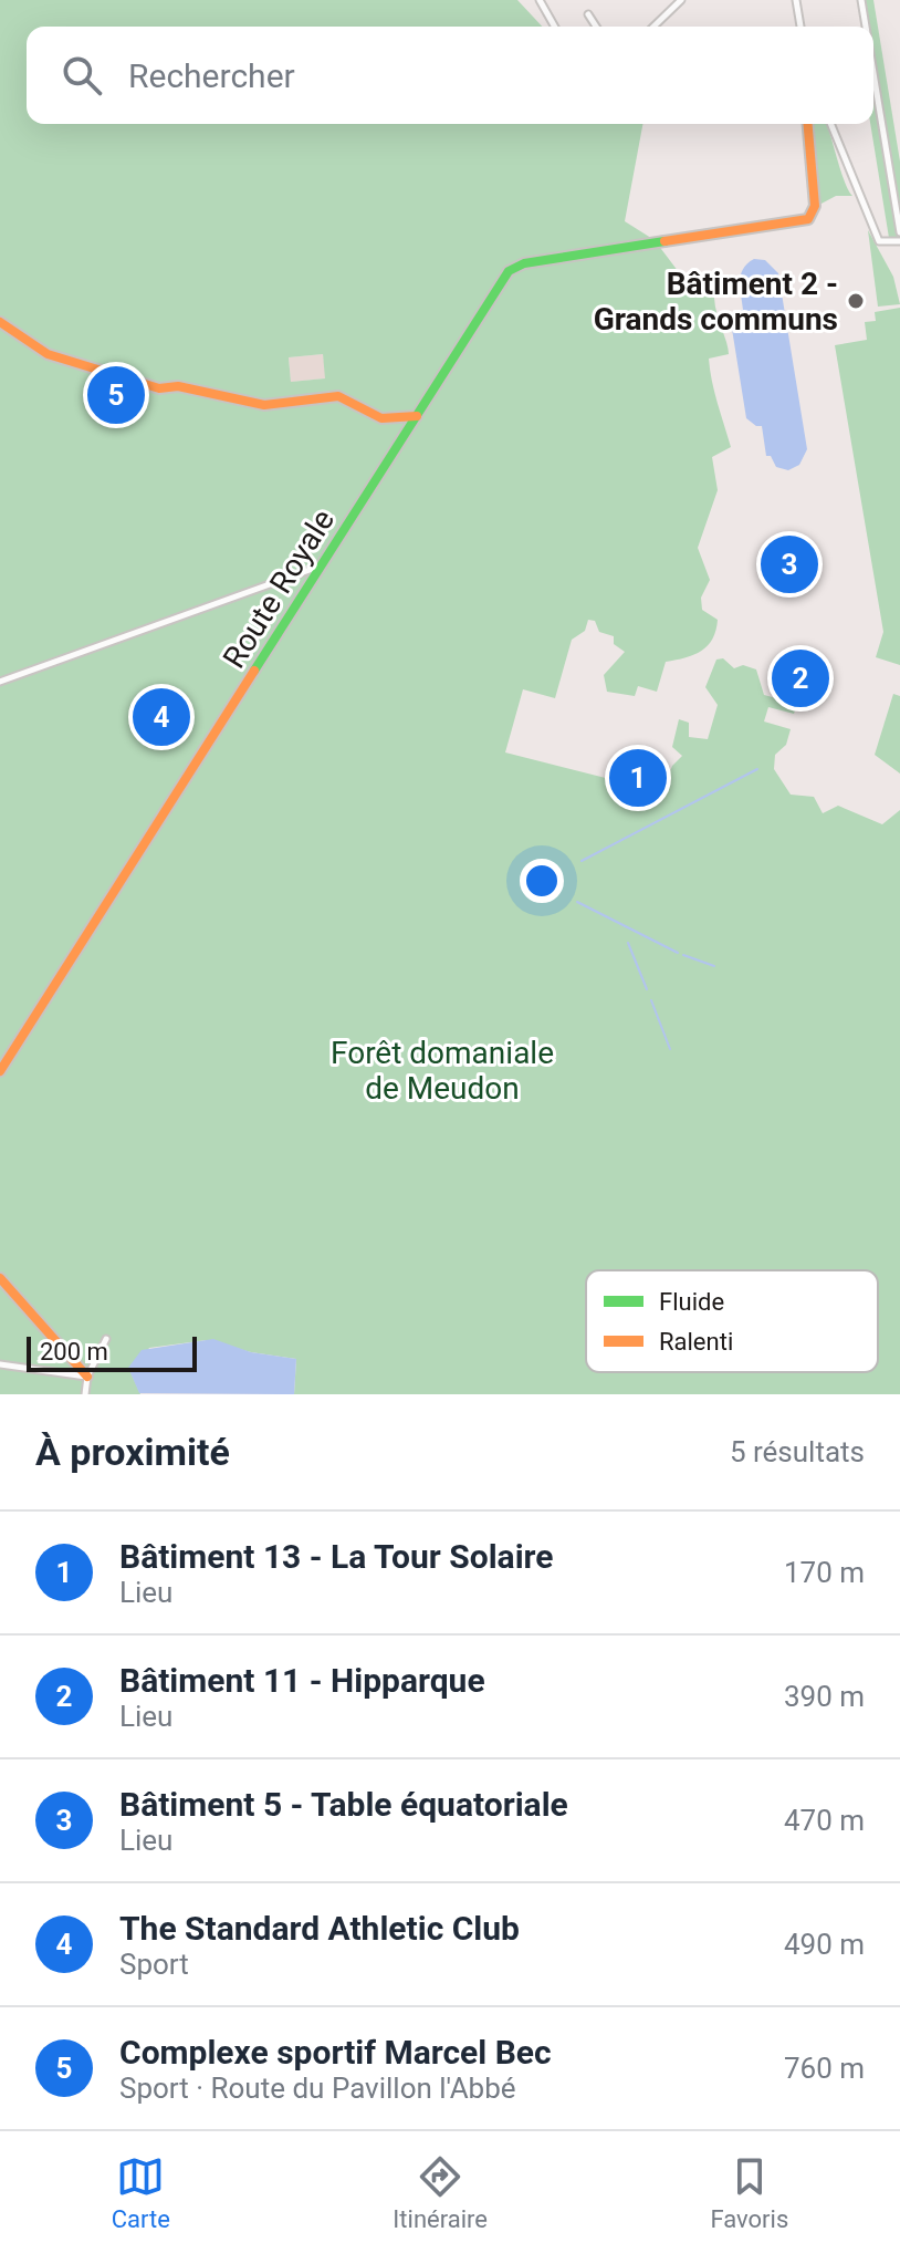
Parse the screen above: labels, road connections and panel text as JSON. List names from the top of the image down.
{
  "streets": {
    "street": ["Route Royale"]
  },
  "parks": ["Forêt domaniale de Meudon"],
  "places": ["Bâtiment 2 - Grands communs"],
  "legend": ["Fluide", "Ralenti"],
  "scale_bar": "200 m",
  "page": {
    "search": "Rechercher",
    "pins": [
      "5",
      "3",
      "2",
      "4",
      "1"
    ],
    "scale": "200 m",
    "heading": ["À proximité", "5 résultats"],
    "list": [
      {
        "mark": "1",
        "name": "Bâtiment 13 - La Tour Solaire",
        "note": "Lieu",
        "value": "170 m"
      },
      {
        "mark": "2",
        "name": "Bâtiment 11 - Hipparque",
        "note": "Lieu",
        "value": "390 m"
      },
      {
        "mark": "3",
        "name": "Bâtiment 5 - Table équatoriale",
        "note": "Lieu",
        "value": "470 m"
      },
      {
        "mark": "4",
        "name": "The Standard Athletic Club",
        "note": "Sport",
        "value": "490 m"
      },
      {
        "mark": "5",
        "name": "Complexe sportif Marcel Bec",
        "note": "Sport · Route du Pavillon l'Abbé",
        "value": "760 m"
      }
    ],
    "nav": ["Carte", "Itinéraire", "Favoris"]
  }
}
